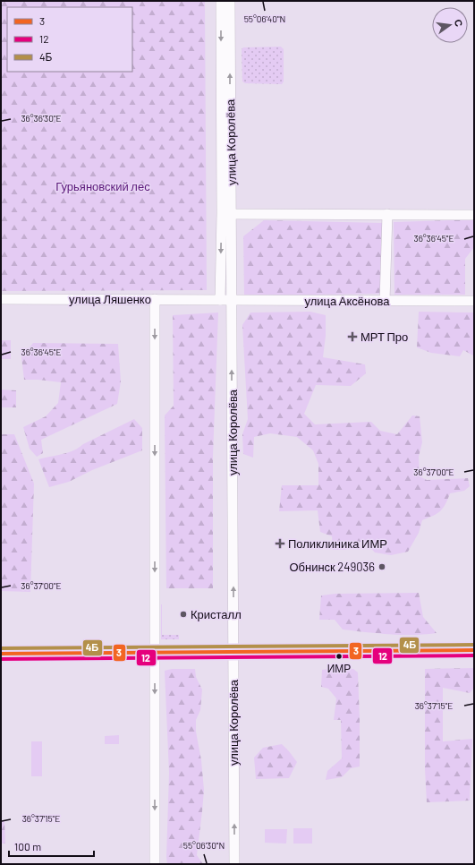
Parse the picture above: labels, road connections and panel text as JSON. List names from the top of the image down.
{
  "streets": {
    "main road": ["улица Королёва", "улица Ляшенко", "улица Аксёнова"]
  },
  "crossings": [
    ["улица Королёва", "улица Ляшенко"],
    ["улица Королёва", "улица Аксёнова"],
    ["улица Ляшенко", "улица Аксёнова"]
  ],
  "parks": ["Гурьяновский лес"],
  "places": {
    "health": ["МРТ Про", "Поликлиника ИМР"],
    "other": ["Обнинск 249036", "Кристалл", "ИМР"]
  },
  "lines": ["transit line 4Б", "transit line 3", "transit line 12"],
  "legend": ["3", "12", "4Б"],
  "scale_bar": "100 m",
  "north": "right",
  "coordinates": [
    "55°06'40\"N",
    "36°36'30\"E",
    "36°36'45\"E",
    "36°37'00\"E",
    "36°37'15\"E",
    "55°06'30\"N"
  ]
}
